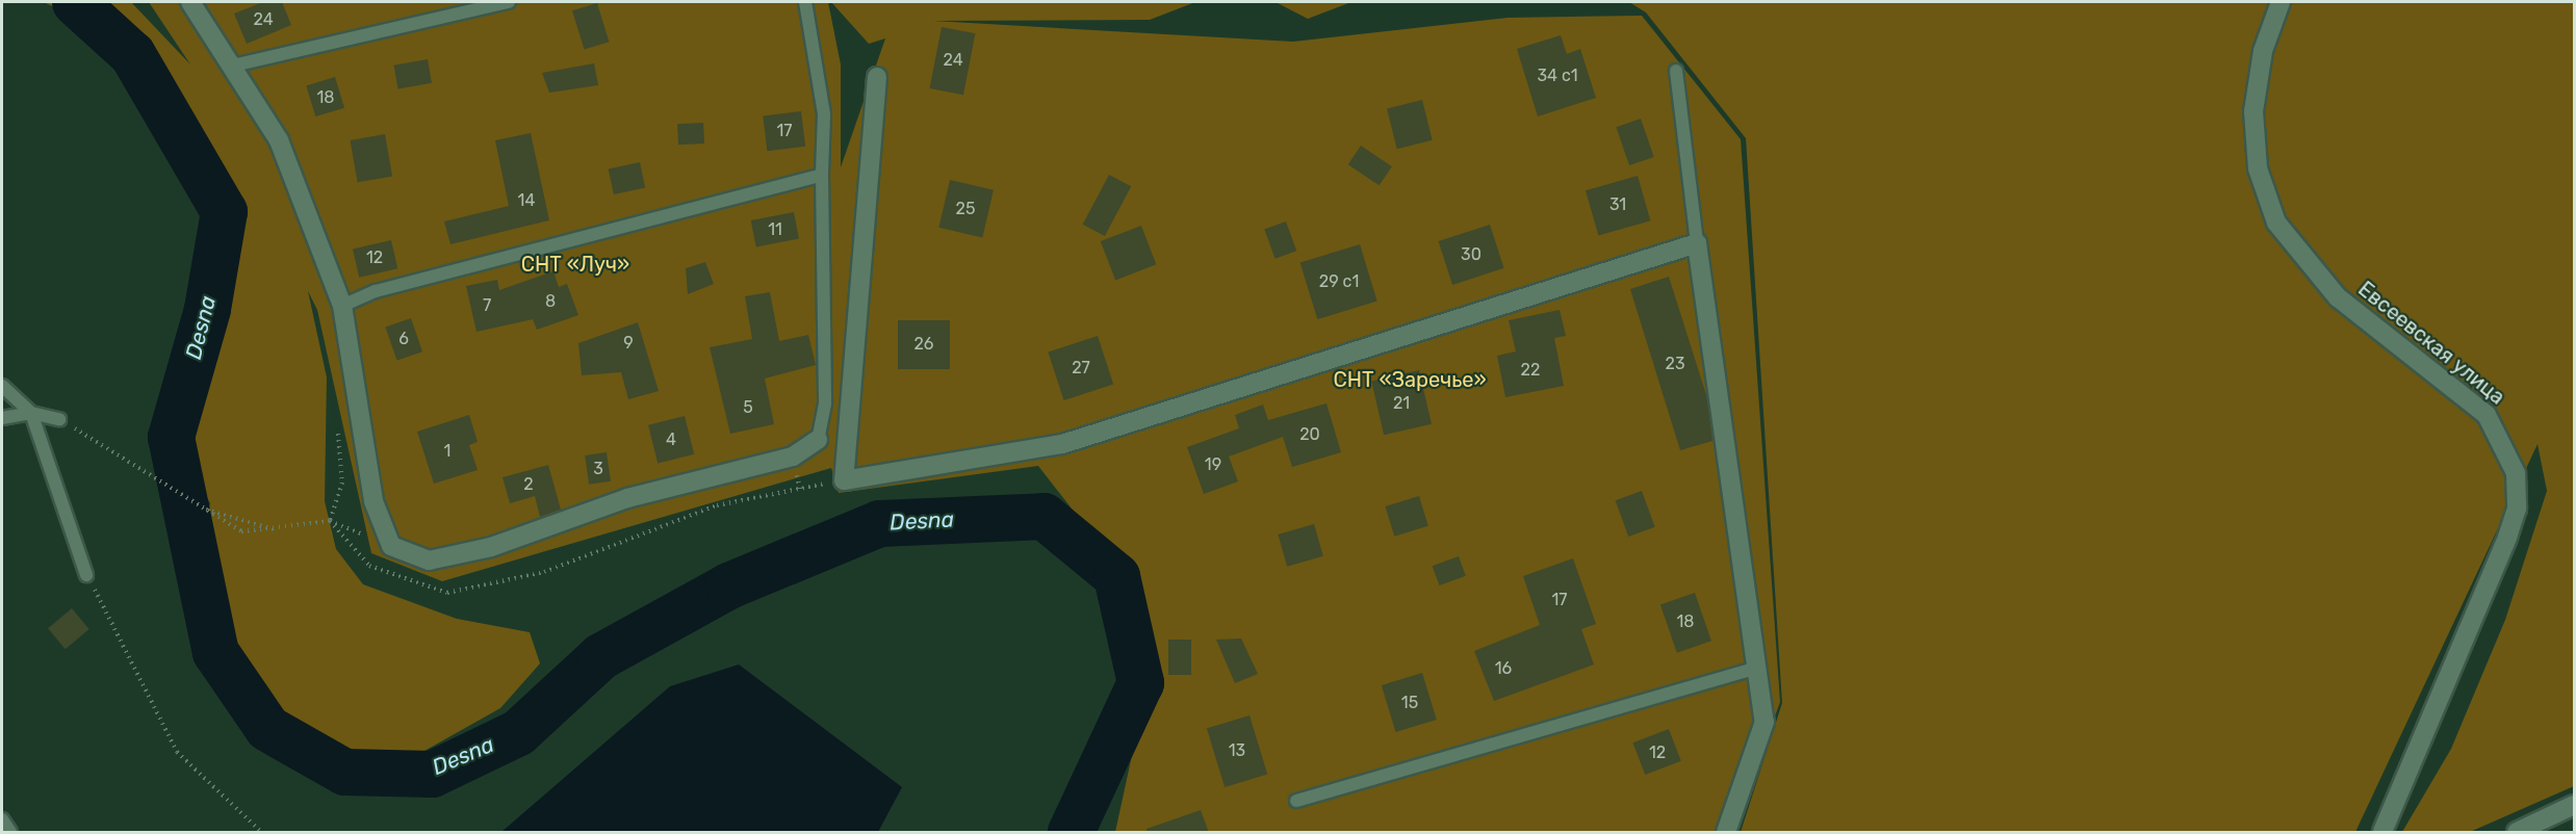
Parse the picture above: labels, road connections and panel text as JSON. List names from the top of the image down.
{
  "streets": {
    "street": ["Евсеевская улица"]
  },
  "water": ["Desna"],
  "parks": ["СНТ «Луч»", "СНТ «Заречье»"],
  "house_numbers": [
    "24",
    "24",
    "34 с1",
    "18",
    "17",
    "14",
    "31",
    "25",
    "11",
    "30",
    "12",
    "29 с1",
    "8",
    "7",
    "6",
    "9",
    "26",
    "23",
    "27",
    "22",
    "21",
    "5",
    "20",
    "4",
    "1",
    "19",
    "3",
    "2",
    "17",
    "18",
    "16",
    "15",
    "13",
    "12"
  ]
}
